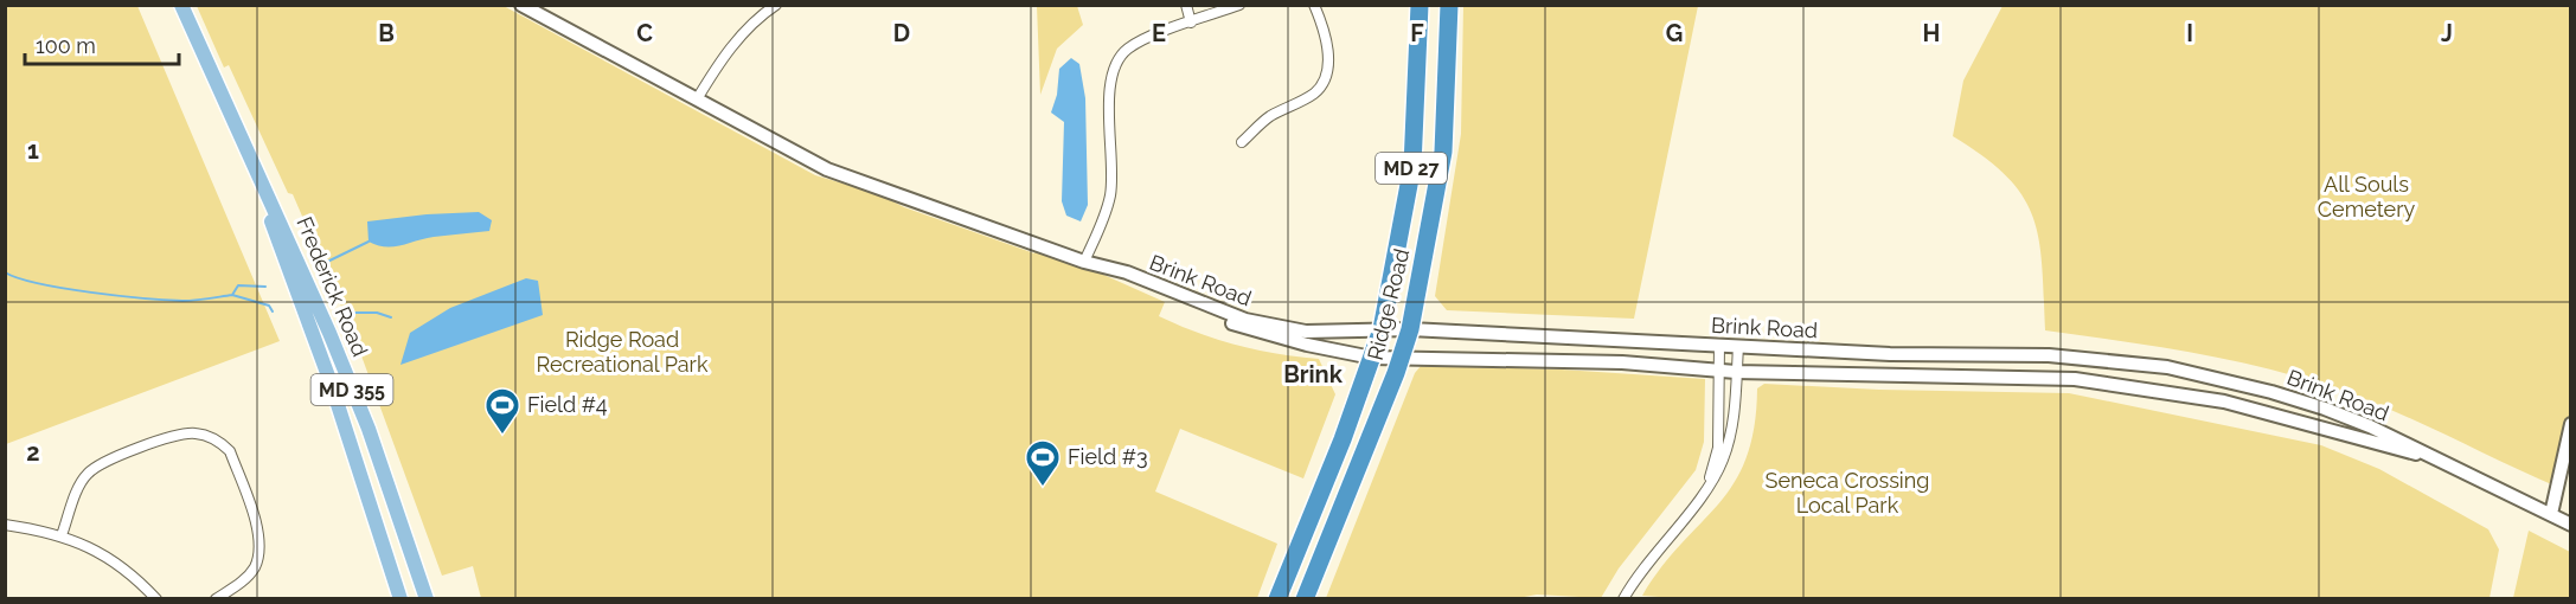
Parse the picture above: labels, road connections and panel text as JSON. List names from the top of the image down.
{
  "streets": {
    "highway": ["MD 27", "Ridge Road"],
    "main road": ["Brink Road", "Frederick Road", "MD 355"]
  },
  "crossings": [
    ["Brink Road", "Ridge Road"]
  ],
  "districts": ["Brink"],
  "parks": ["All Souls Cemetery", "Ridge Road Recreational Park", "Seneca Crossing Local Park"],
  "places": {
    "sports": ["Field #4", "Field #3"]
  },
  "scale_bar": "100 m",
  "grid": {
    "columns": [
      "B",
      "C",
      "D",
      "E",
      "F",
      "G",
      "H",
      "I",
      "J"
    ],
    "rows": ["1", "2"]
  }
}
